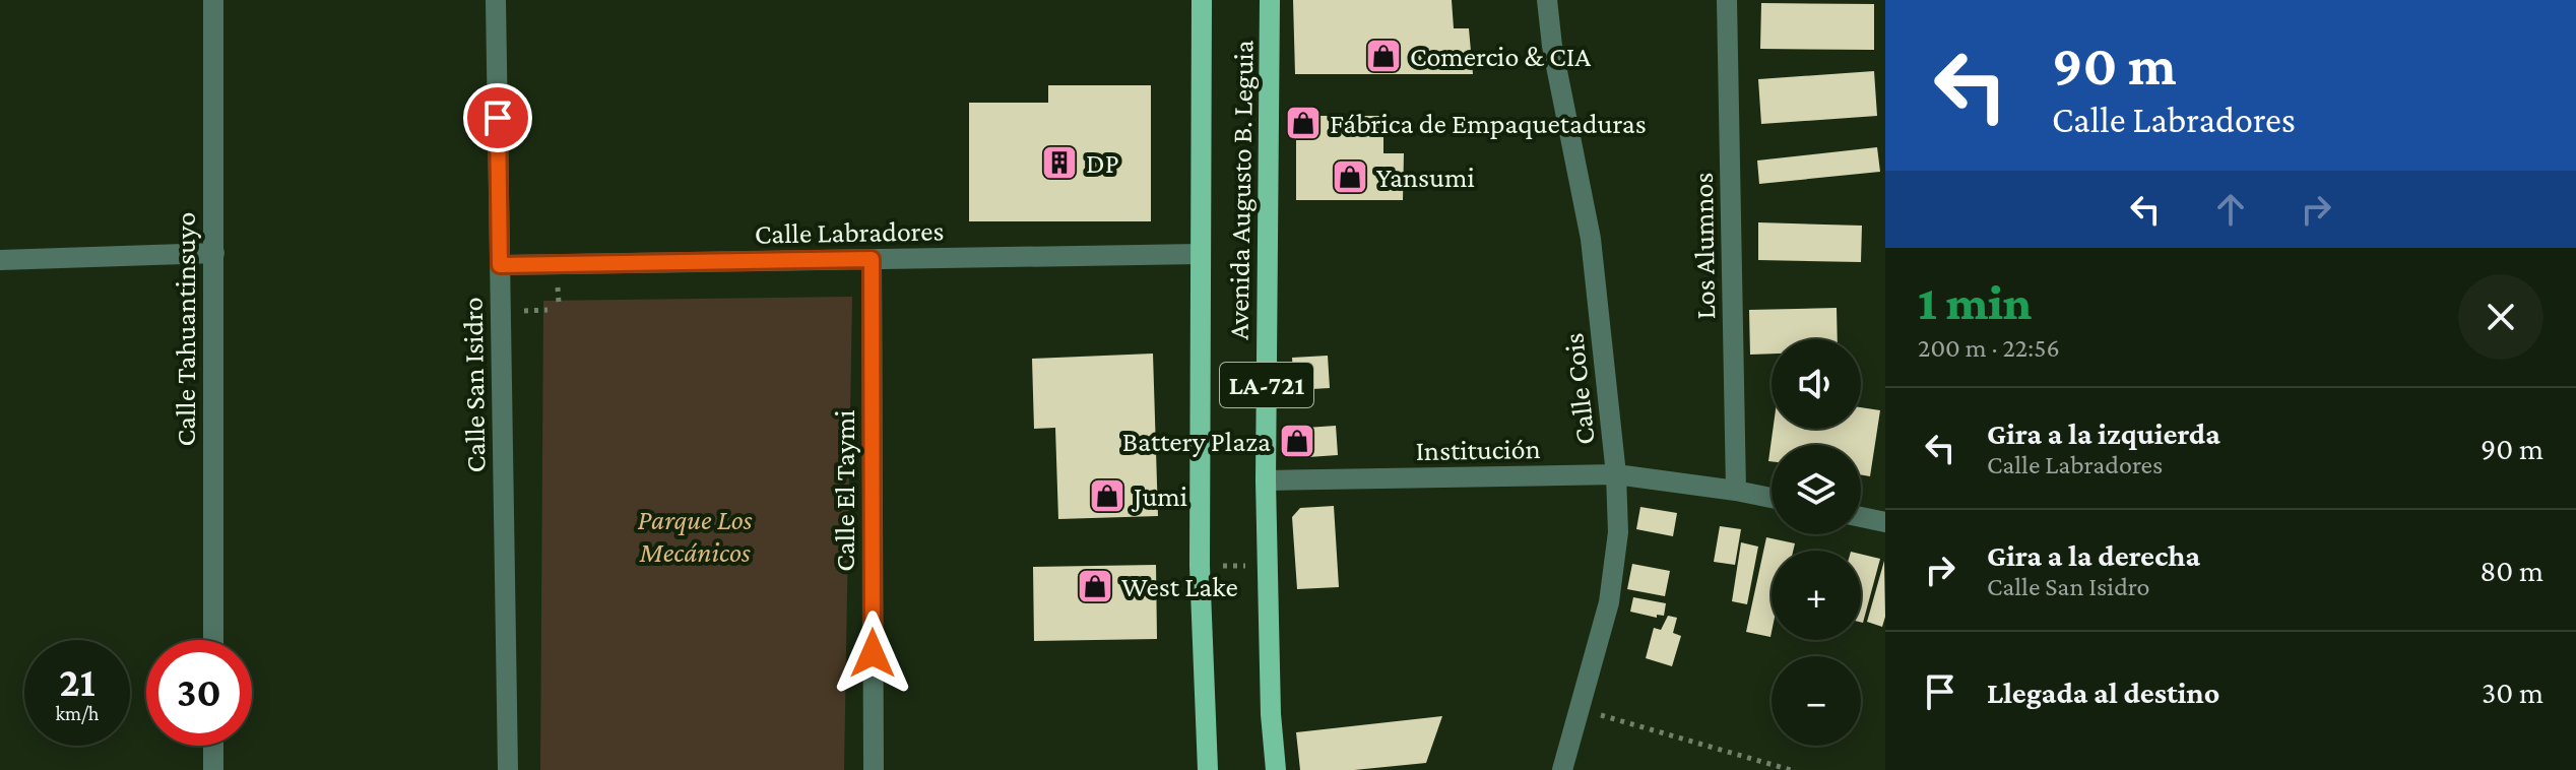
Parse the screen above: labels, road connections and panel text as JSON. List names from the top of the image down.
{
  "streets": {
    "main road": ["Avenida Augusto B. Leguia", "LA-721"],
    "street": [
      "Calle Labradores",
      "Los Alumnos",
      "Calle Tahuantinsuyo",
      "Calle San Isidro",
      "Calle Cois",
      "Institución",
      "Calle El Taymi"
    ]
  },
  "crossings": [
    ["Avenida Augusto B. Leguia", "Calle Labradores"],
    ["Avenida Augusto B. Leguia", "Institución"],
    ["Calle Labradores", "Calle San Isidro"],
    ["Calle Labradores", "Calle El Taymi"],
    ["Los Alumnos", "Institución"],
    ["Calle Cois", "Institución"]
  ],
  "parks": ["Parque Los Mecánicos"],
  "places": {
    "shop": [
      "Comercio & CIA",
      "Fábrica de Empaquetaduras",
      "Yansumi",
      "Battery Plaza",
      "Jumi",
      "West Lake"
    ],
    "building": ["DP"]
  },
  "page": {
    "turn": ["90 m", "Calle Labradores"],
    "heading": ["1 min", "200 m · 22:56"],
    "map_buttons": ["+", "−"],
    "list": [
      {
        "name": "Gira a la izquierda",
        "note": "Calle Labradores",
        "value": "90 m"
      },
      {
        "name": "Gira a la derecha",
        "note": "Calle San Isidro",
        "value": "80 m"
      },
      {
        "name": "Llegada al destino",
        "value": "30 m"
      }
    ],
    "speed": "21 km/h",
    "limit": "30"
  }
}
